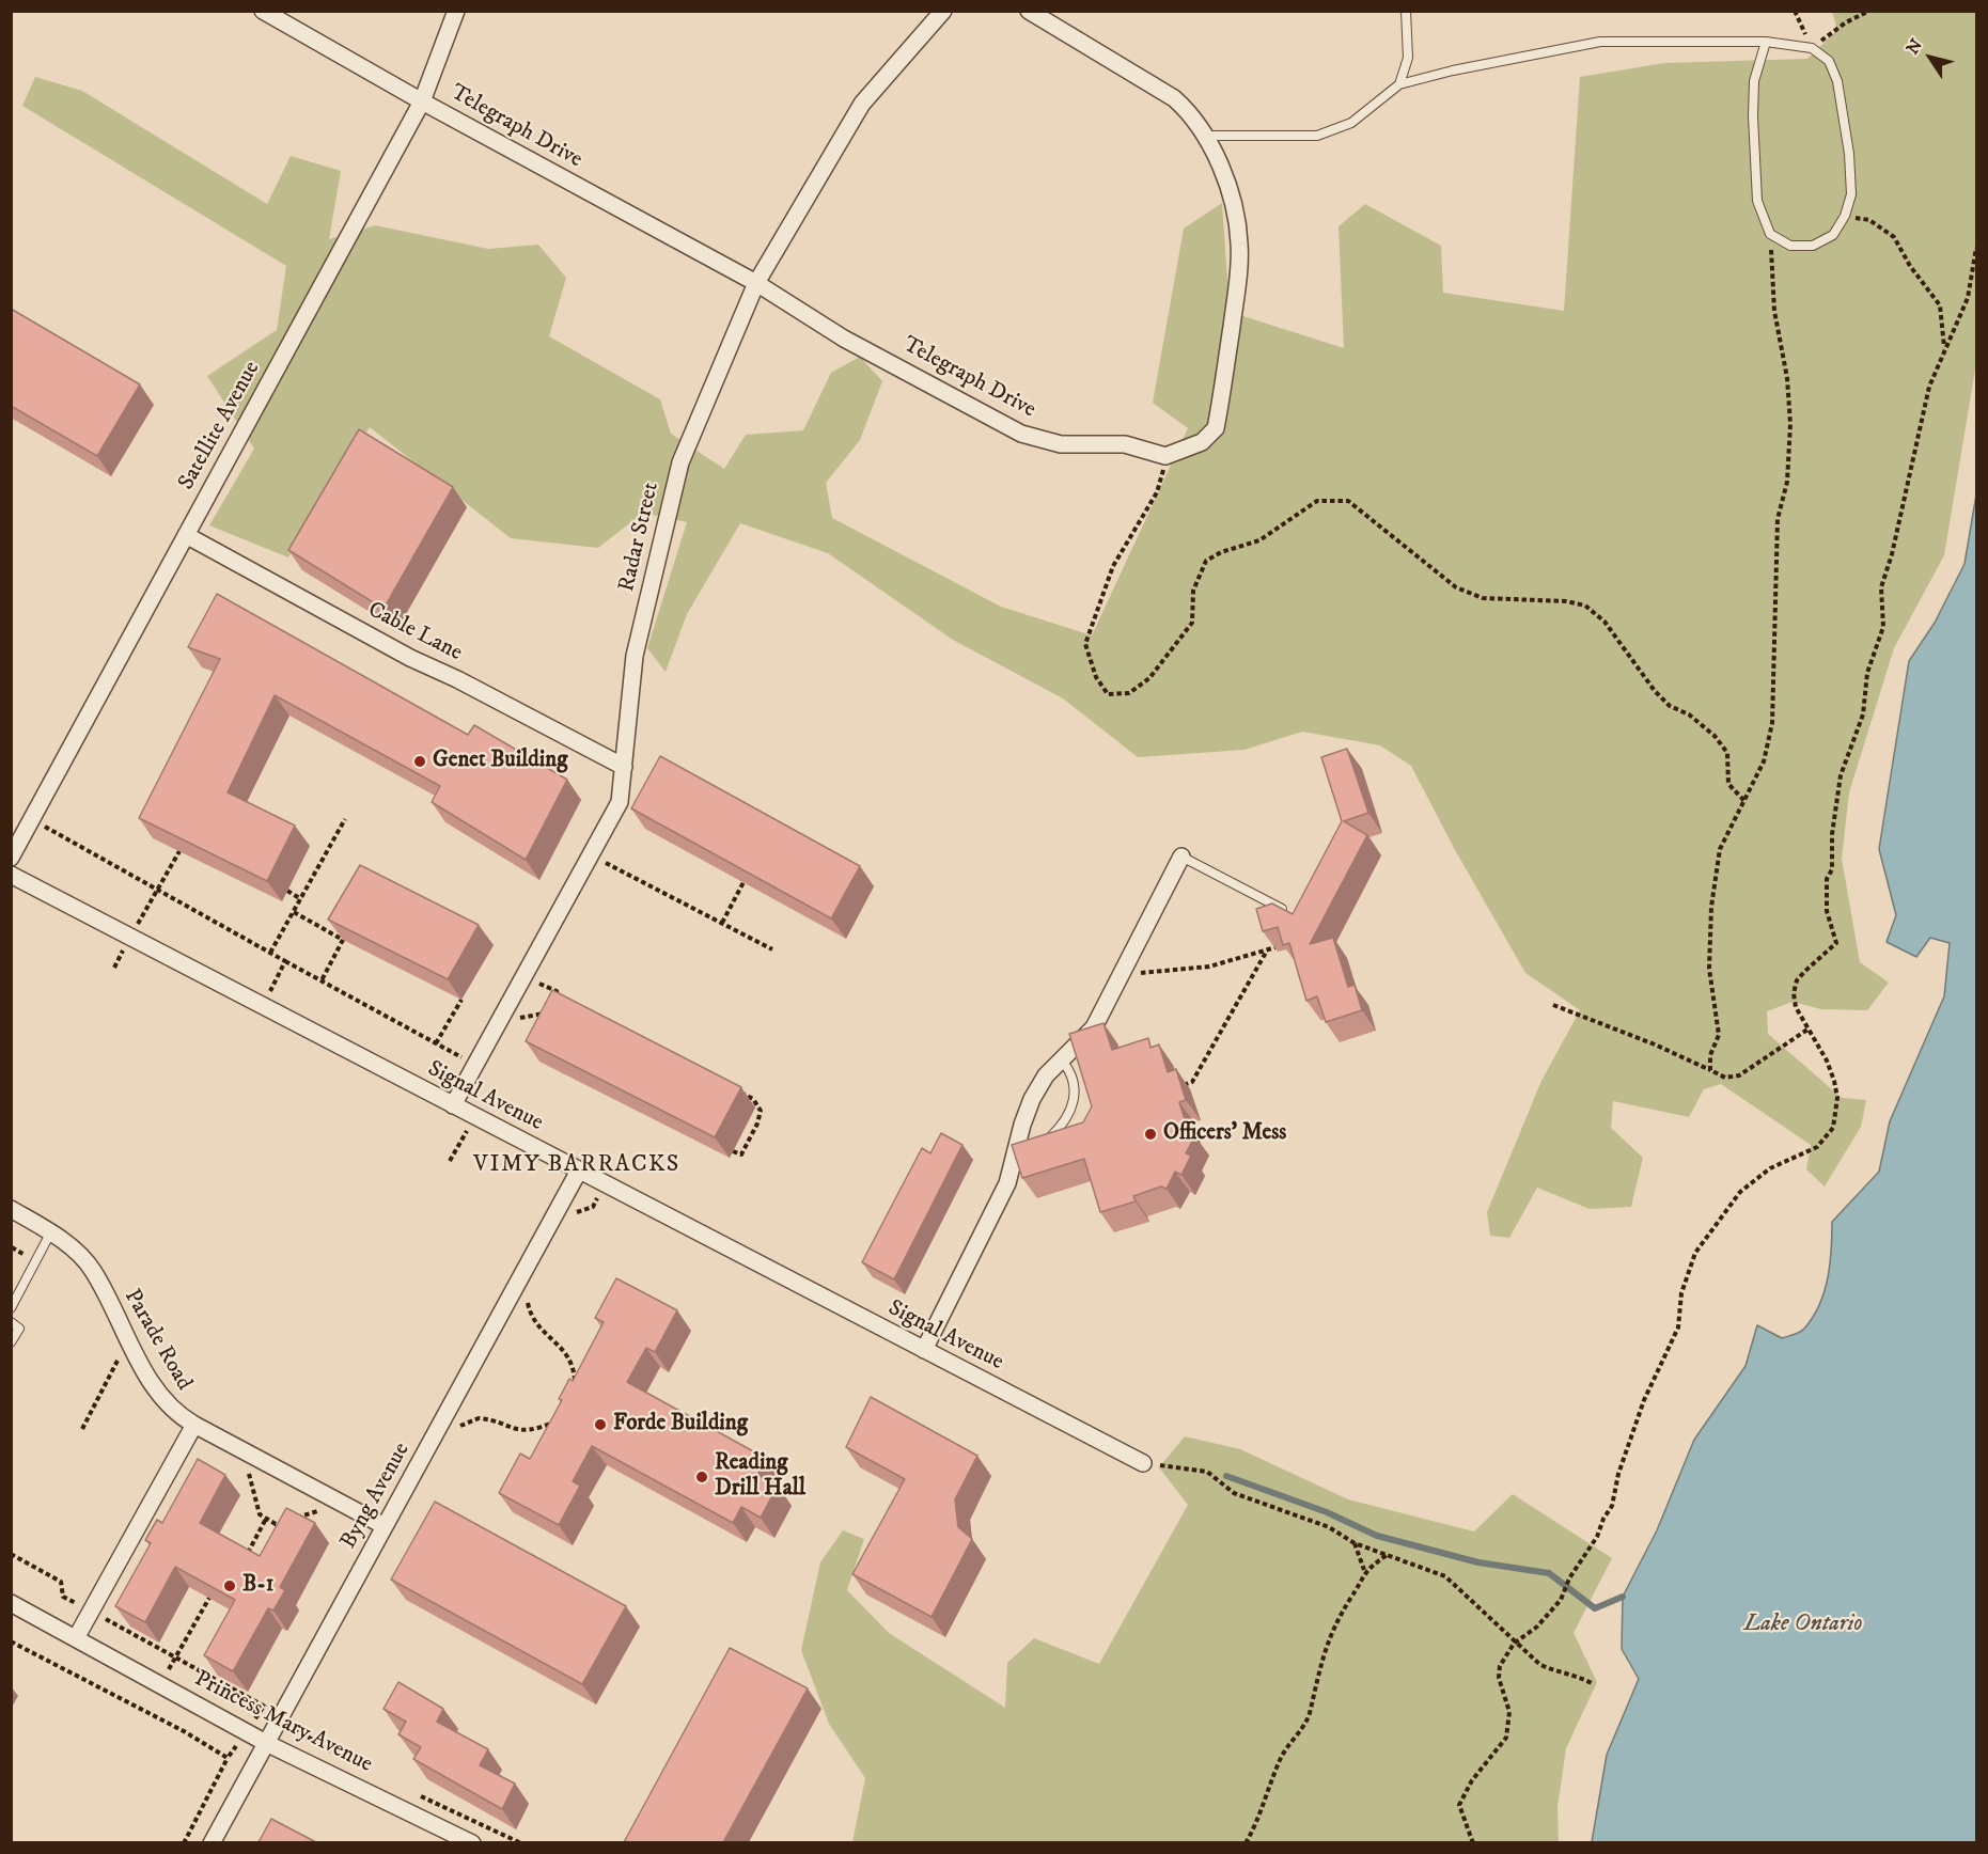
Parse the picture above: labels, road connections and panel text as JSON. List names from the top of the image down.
{
  "streets": {
    "street": [
      "Telegraph Drive",
      "Satellite Avenue",
      "Radar Street",
      "Cable Lane",
      "Signal Avenue",
      "Parade Road",
      "Byng Avenue",
      "Princess Mary Avenue"
    ]
  },
  "crossings": [
    ["Telegraph Drive", "Satellite Avenue"],
    ["Telegraph Drive", "Radar Street"],
    ["Satellite Avenue", "Cable Lane"],
    ["Radar Street", "Cable Lane"],
    ["Radar Street", "Signal Avenue"],
    ["Signal Avenue", "Byng Avenue"],
    ["Parade Road", "Byng Avenue"],
    ["Byng Avenue", "Princess Mary Avenue"]
  ],
  "districts": ["VIMY BARRACKS"],
  "water": ["Lake Ontario"],
  "places": [
    "Genet Building",
    "Officers' Mess",
    "Forde Building",
    "Reading Drill Hall",
    "B-1"
  ],
  "north": "top left"
}
